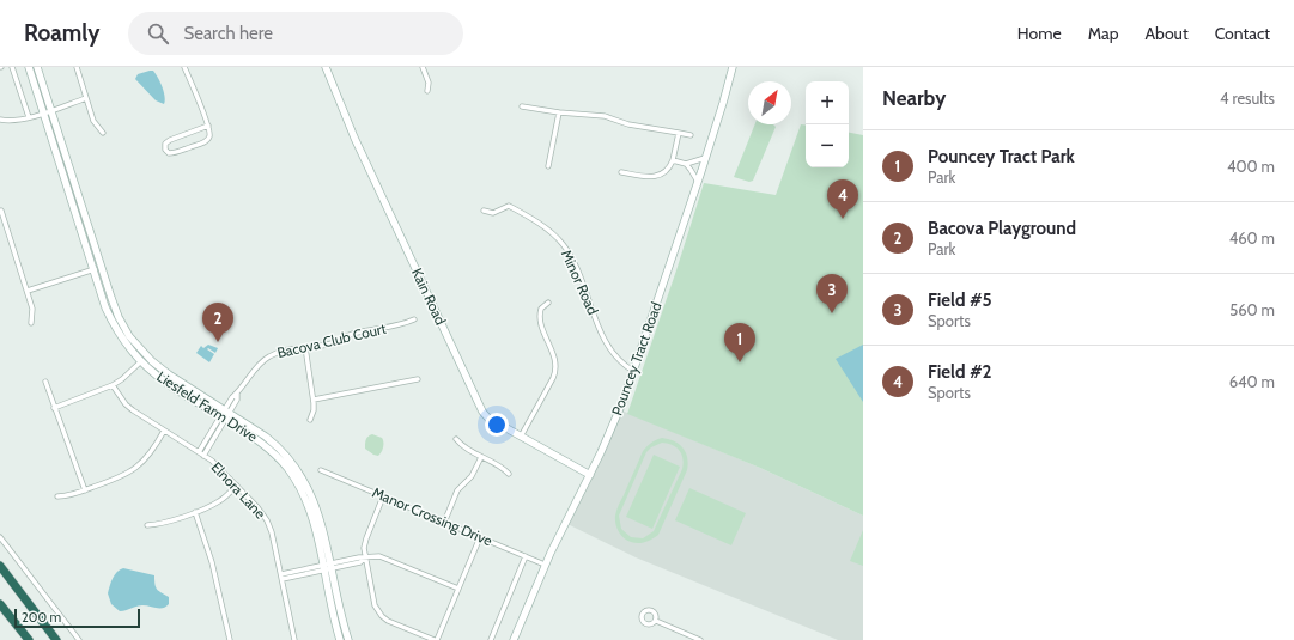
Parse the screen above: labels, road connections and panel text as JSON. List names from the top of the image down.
{
  "streets": {
    "street": [
      "Minor Road",
      "Kain Road",
      "Bacova Club Court",
      "Pouncey Tract Road",
      "Liesfeld Farm Drive",
      "Elnora Lane",
      "Manor Crossing Drive"
    ]
  },
  "crossings": [
    ["Minor Road", "Pouncey Tract Road"],
    ["Kain Road", "Pouncey Tract Road"],
    ["Bacova Club Court", "Liesfeld Farm Drive"],
    ["Pouncey Tract Road", "Manor Crossing Drive"]
  ],
  "scale_bar": "200 m",
  "north": "top right",
  "page": {
    "header": "Roamly",
    "search": "Search here",
    "nav": [
      "Home",
      "Map",
      "About",
      "Contact"
    ],
    "heading": ["Nearby", "4 results"],
    "map_buttons": ["+", "−"],
    "list": [
      {
        "mark": "1",
        "name": "Pouncey Tract Park",
        "note": "Park",
        "value": "400 m"
      },
      {
        "mark": "2",
        "name": "Bacova Playground",
        "note": "Park",
        "value": "460 m"
      },
      {
        "mark": "3",
        "name": "Field #5",
        "note": "Sports",
        "value": "560 m"
      },
      {
        "mark": "4",
        "name": "Field #2",
        "note": "Sports",
        "value": "640 m"
      }
    ],
    "pins": [
      "4",
      "3",
      "2",
      "1"
    ],
    "scale": "200 m"
  }
}
